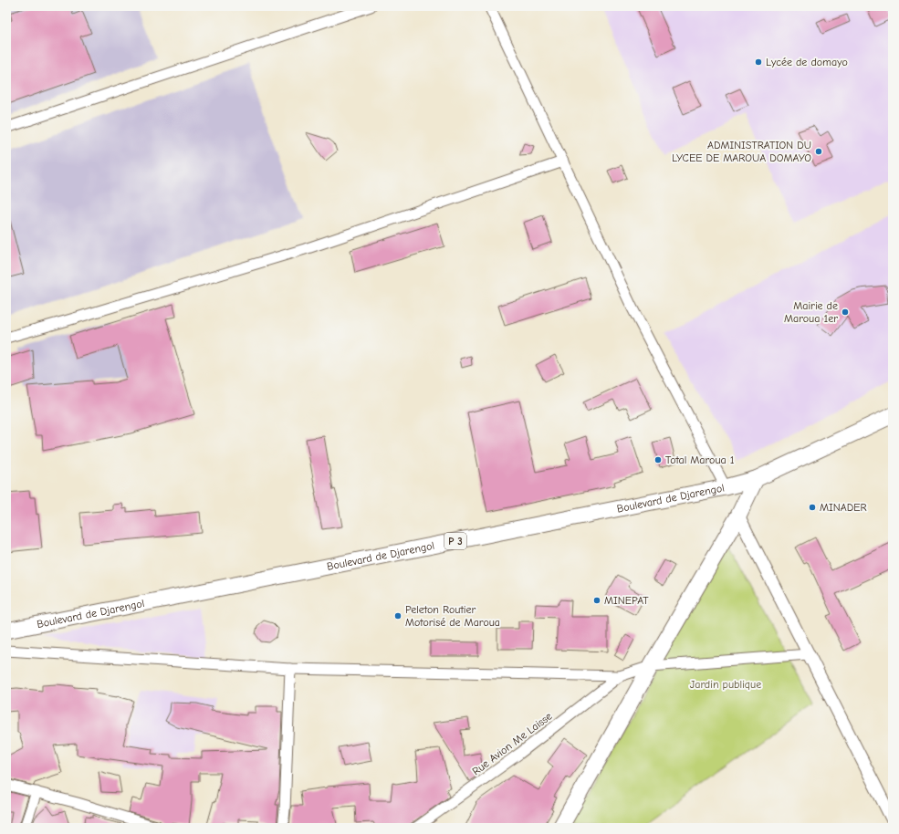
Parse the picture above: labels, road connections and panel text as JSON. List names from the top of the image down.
{
  "streets": {
    "main road": ["Boulevard de Djarengol", "P 3"],
    "street": ["Rue Avion Me Laisse"]
  },
  "parks": ["Jardin publique"],
  "places": [
    "Lycée de domayo",
    "ADMINISTRATION DU LYCEE DE MAROUA DOMAYO",
    "Mairie de Maroua 1er",
    "Total Maroua 1",
    "MINADER",
    "MINEPAT",
    "Peleton Routier Motorisé de Maroua"
  ]
}
